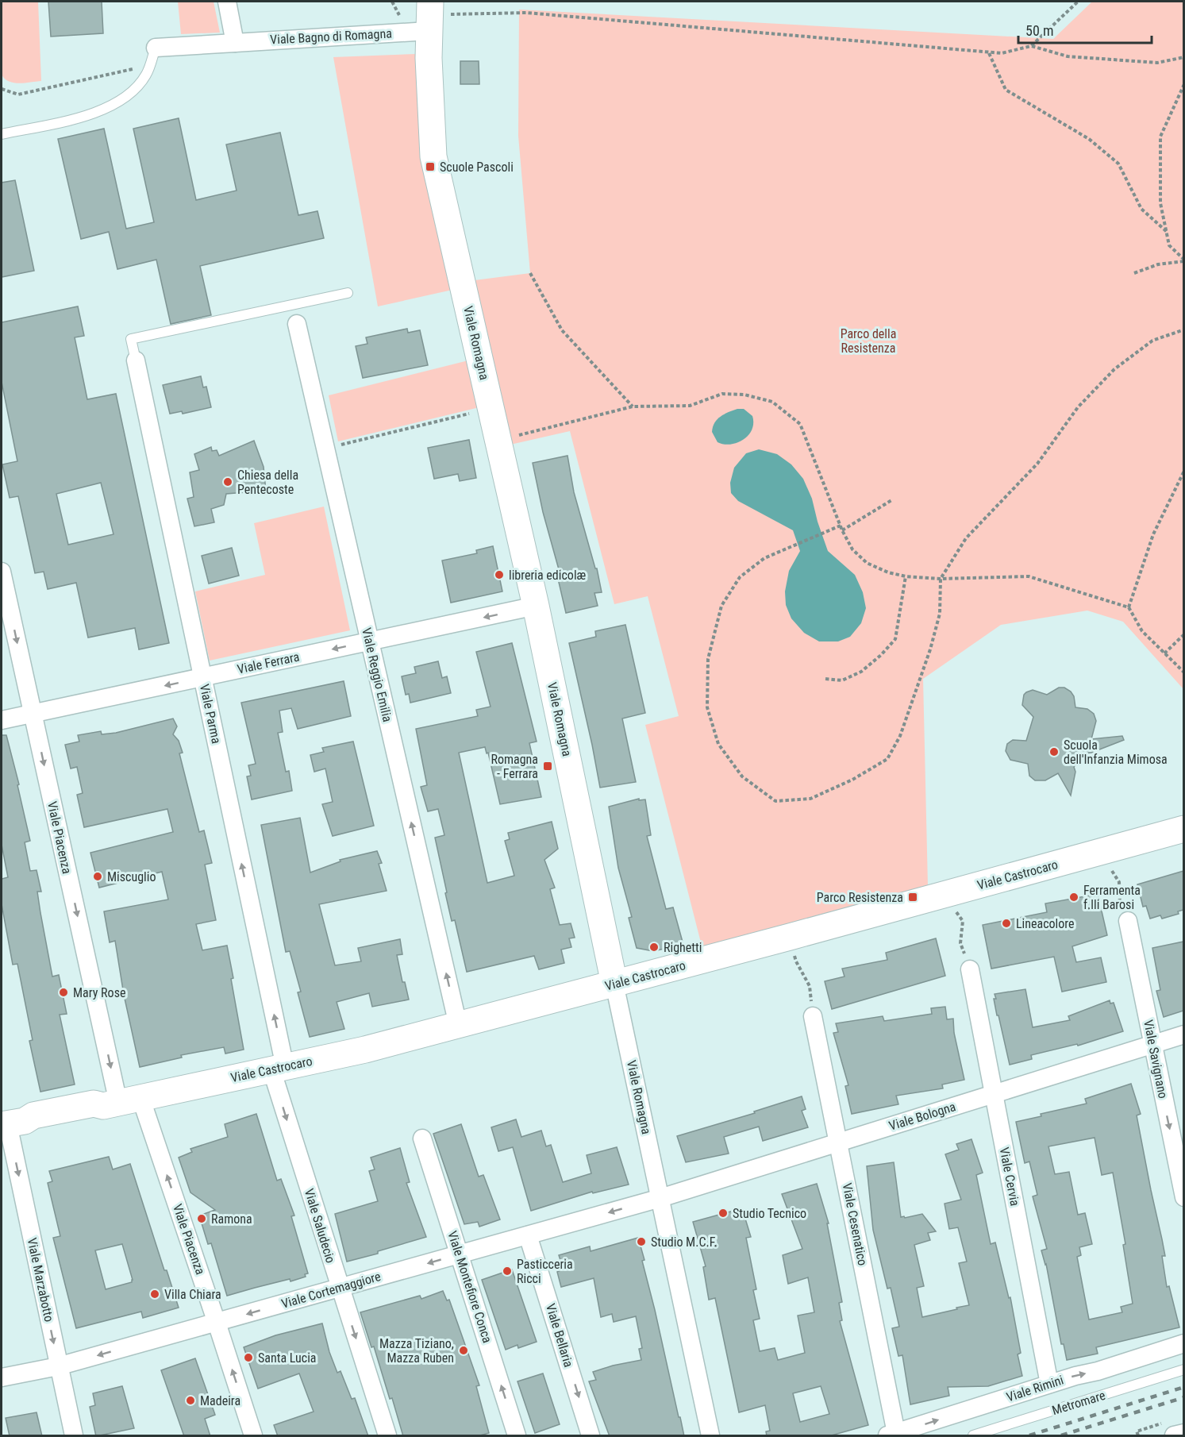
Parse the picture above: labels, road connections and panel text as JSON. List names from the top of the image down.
{
  "streets": {
    "street": [
      "Viale Bagno di Romagna",
      "Viale Romagna",
      "Viale Ferrara",
      "Viale Reggio Emilia",
      "Viale Parma",
      "Viale Piacenza",
      "Viale Castrocaro",
      "Viale Savignano",
      "Viale Bologna",
      "Viale Cervia",
      "Viale Cesenatico",
      "Viale Saludecio",
      "Viale Marzabotto",
      "Viale Montefiore Conca",
      "Viale Cortemaggiore",
      "Viale Bellaria",
      "Viale Rimini"
    ],
    "lane": ["Metromare"]
  },
  "crossings": [
    ["Viale Bagno di Romagna", "Viale Romagna"],
    ["Viale Romagna", "Viale Ferrara"],
    ["Viale Romagna", "Viale Castrocaro"],
    ["Viale Romagna", "Viale Bologna"],
    ["Viale Romagna", "Viale Cortemaggiore"],
    ["Viale Ferrara", "Viale Reggio Emilia"],
    ["Viale Ferrara", "Viale Parma"],
    ["Viale Ferrara", "Viale Piacenza"],
    ["Viale Reggio Emilia", "Viale Castrocaro"],
    ["Viale Parma", "Viale Castrocaro"],
    ["Viale Parma", "Viale Saludecio"],
    ["Viale Piacenza", "Viale Castrocaro"],
    ["Viale Piacenza", "Viale Cortemaggiore"],
    ["Viale Castrocaro", "Viale Saludecio"],
    ["Viale Castrocaro", "Viale Marzabotto"],
    ["Viale Savignano", "Viale Bologna"],
    ["Viale Bologna", "Viale Cervia"],
    ["Viale Bologna", "Viale Cesenatico"],
    ["Viale Bologna", "Viale Cortemaggiore"],
    ["Viale Cervia", "Viale Rimini"],
    ["Viale Cesenatico", "Viale Rimini"],
    ["Viale Saludecio", "Viale Cortemaggiore"],
    ["Viale Marzabotto", "Viale Cortemaggiore"],
    ["Viale Montefiore Conca", "Viale Cortemaggiore"],
    ["Viale Cortemaggiore", "Viale Bellaria"]
  ],
  "one_way": [
    "Viale Ferrara",
    "Viale Reggio Emilia",
    "Viale Parma",
    "Viale Savignano",
    "Viale Saludecio",
    "Viale Marzabotto",
    "Viale Montefiore Conca",
    "Viale Cortemaggiore",
    "Viale Bellaria",
    "Viale Rimini"
  ],
  "parks": ["Parco della Resistenza"],
  "places": {
    "transit": ["Scuole Pascoli", "Romagna - Ferrara", "Parco Resistenza"],
    "other": [
      "Chiesa della Pentecoste",
      "libreria edicolæ",
      "Scuola dell'Infanzia Mimosa",
      "Miscuglio",
      "Ferramenta f.lli Barosi",
      "Lineacolore",
      "Righetti",
      "Mary Rose",
      "Studio Tecnico",
      "Ramona",
      "Studio M.C.F.",
      "Pasticceria Ricci",
      "Villa Chiara",
      "Mazza Tiziano, Mazza Ruben",
      "Santa Lucia",
      "Madeira"
    ]
  },
  "scale_bar": "50 m"
}
